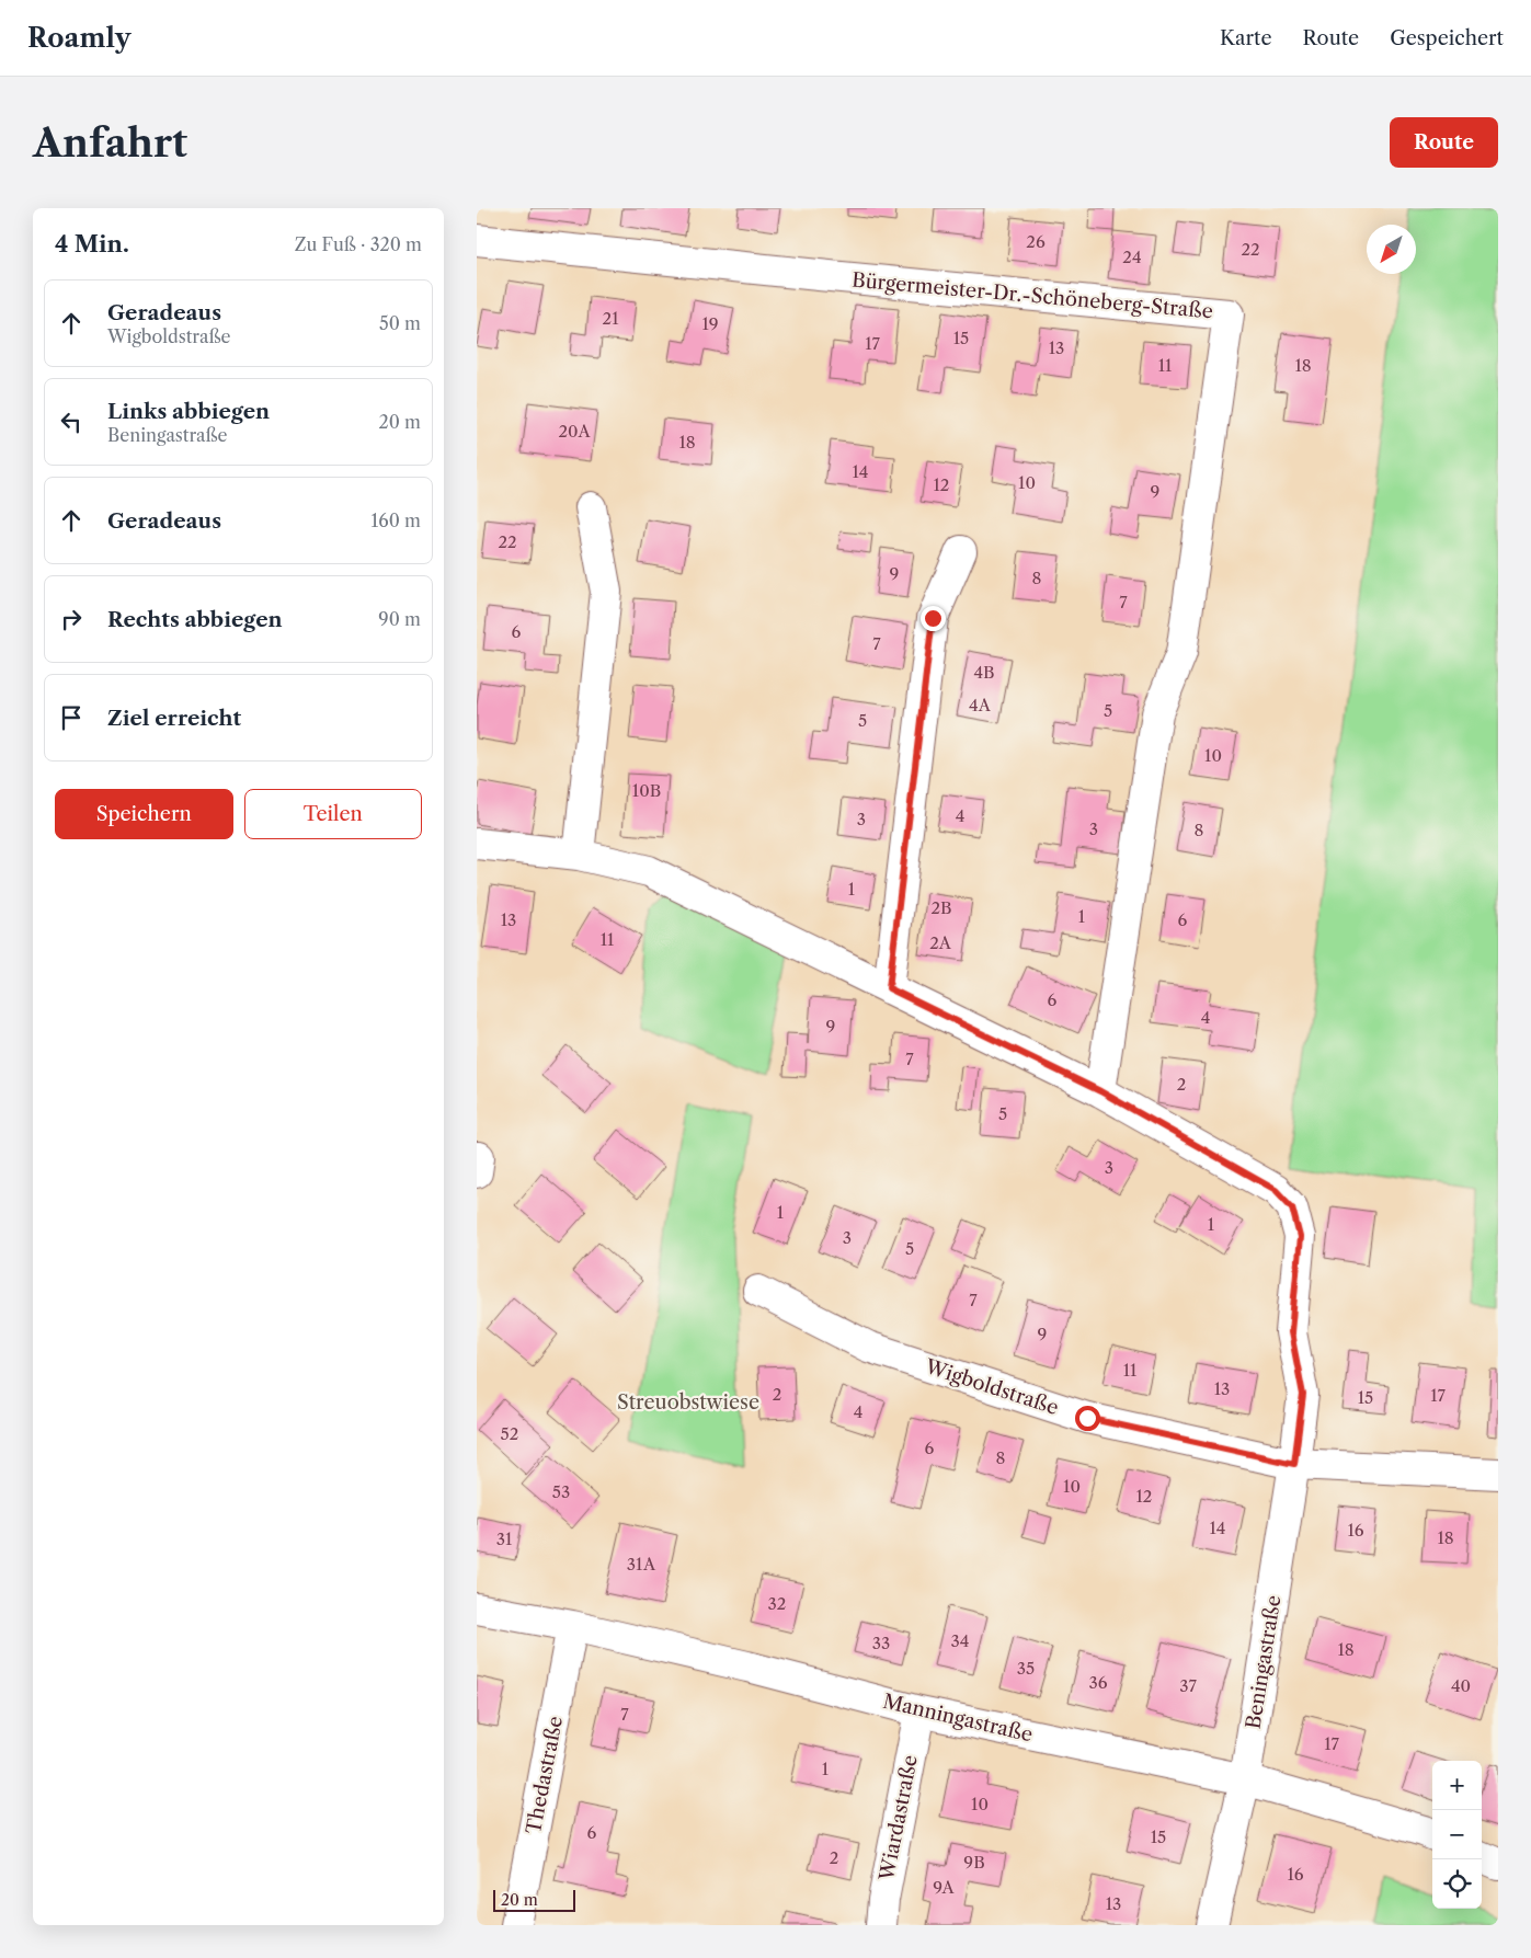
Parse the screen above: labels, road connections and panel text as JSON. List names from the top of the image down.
{
  "streets": {
    "street": [
      "Bürgermeister-Dr.-Schöneberg-Straße",
      "Wigboldstraße",
      "Beningastraße",
      "Manningastraße",
      "Thedastraße",
      "Wiardastraße"
    ]
  },
  "crossings": [
    ["Bürgermeister-Dr.-Schöneberg-Straße", "Beningastraße"],
    ["Wigboldstraße", "Beningastraße"],
    ["Beningastraße", "Manningastraße"],
    ["Manningastraße", "Thedastraße"],
    ["Manningastraße", "Wiardastraße"]
  ],
  "parks": ["Streuobstwiese"],
  "house_numbers": [
    "26",
    "22",
    "24",
    "21",
    "19",
    "15",
    "17",
    "13",
    "11",
    "18",
    "20A",
    "18",
    "14",
    "10",
    "12",
    "9",
    "22",
    "9",
    "8",
    "7",
    "6",
    "7",
    "4B",
    "4A",
    "5",
    "5",
    "10",
    "10B",
    "4",
    "3",
    "3",
    "8",
    "1",
    "2B",
    "1",
    "13",
    "6",
    "11",
    "2A",
    "6",
    "4",
    "9",
    "7",
    "2",
    "5",
    "3",
    "1",
    "1",
    "3",
    "5",
    "7",
    "9",
    "11",
    "13",
    "2",
    "17",
    "15",
    "4",
    "52",
    "6",
    "8",
    "10",
    "53",
    "12",
    "14",
    "16",
    "18",
    "31",
    "31A",
    "32",
    "34",
    "33",
    "18",
    "35",
    "36",
    "37",
    "40",
    "7",
    "17",
    "1",
    "10",
    "6",
    "15",
    "2",
    "9B",
    "16",
    "9A",
    "13"
  ],
  "scale_bar": "20 m",
  "north": "bottom left",
  "page": {
    "header": "Roamly",
    "nav": ["Karte", "Route", "Gespeichert"],
    "buttons": [
      "Route",
      ["Speichern", "Teilen"]
    ],
    "title": "Anfahrt",
    "heading": ["4 Min.", "Zu Fuß · 320 m"],
    "list": [
      ["Geradeaus", "Wigboldstraße", "50 m"],
      ["Links abbiegen", "Beningastraße", "20 m"],
      ["Geradeaus", "160 m"],
      ["Rechts abbiegen", "90 m"],
      "Ziel erreicht"
    ],
    "map_buttons": ["+", "−"],
    "scale": "20 m"
  }
}
